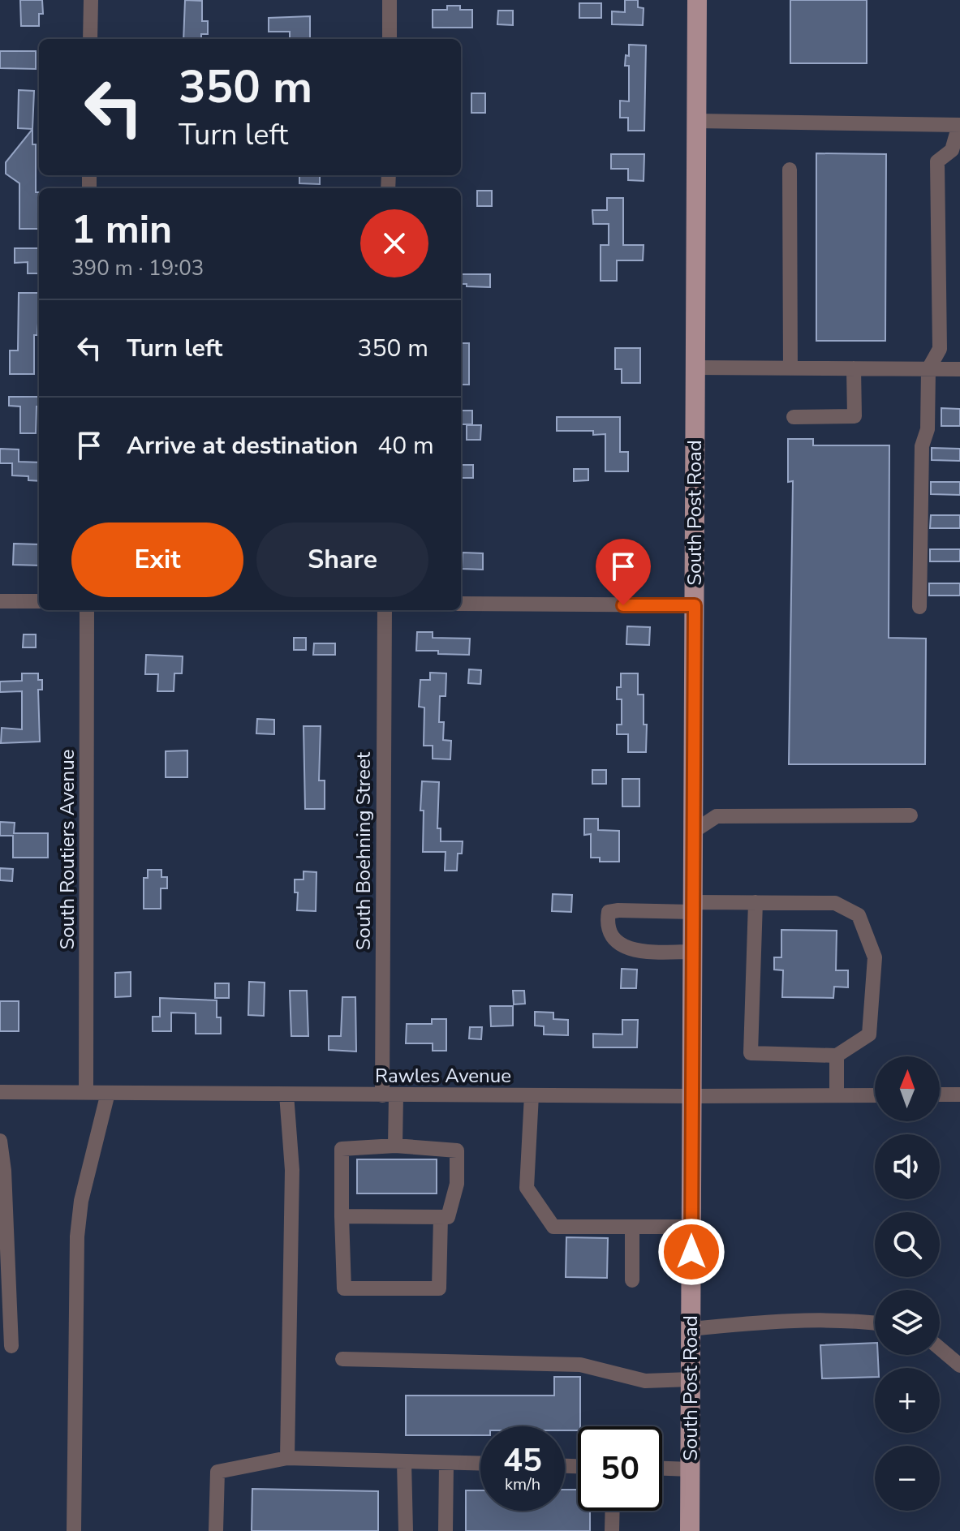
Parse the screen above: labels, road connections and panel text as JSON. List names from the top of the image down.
{
  "streets": {
    "main road": ["South Post Road"],
    "street": ["South Routiers Avenue", "South Boehning Street", "Rawles Avenue"]
  },
  "crossings": [
    ["South Post Road", "Rawles Avenue"],
    ["South Routiers Avenue", "Rawles Avenue"],
    ["South Boehning Street", "Rawles Avenue"]
  ],
  "north": "top",
  "page": {
    "turn": ["350 m", "Turn left"],
    "heading": ["1 min", "390 m · 19:03"],
    "list": [
      {
        "name": "Turn left",
        "value": "350 m"
      },
      {
        "name": "Arrive at destination",
        "value": "40 m"
      }
    ],
    "buttons": ["Exit", "Share"],
    "map_buttons": ["+", "−"],
    "speed": "45 km/h",
    "limit": "50"
  }
}
